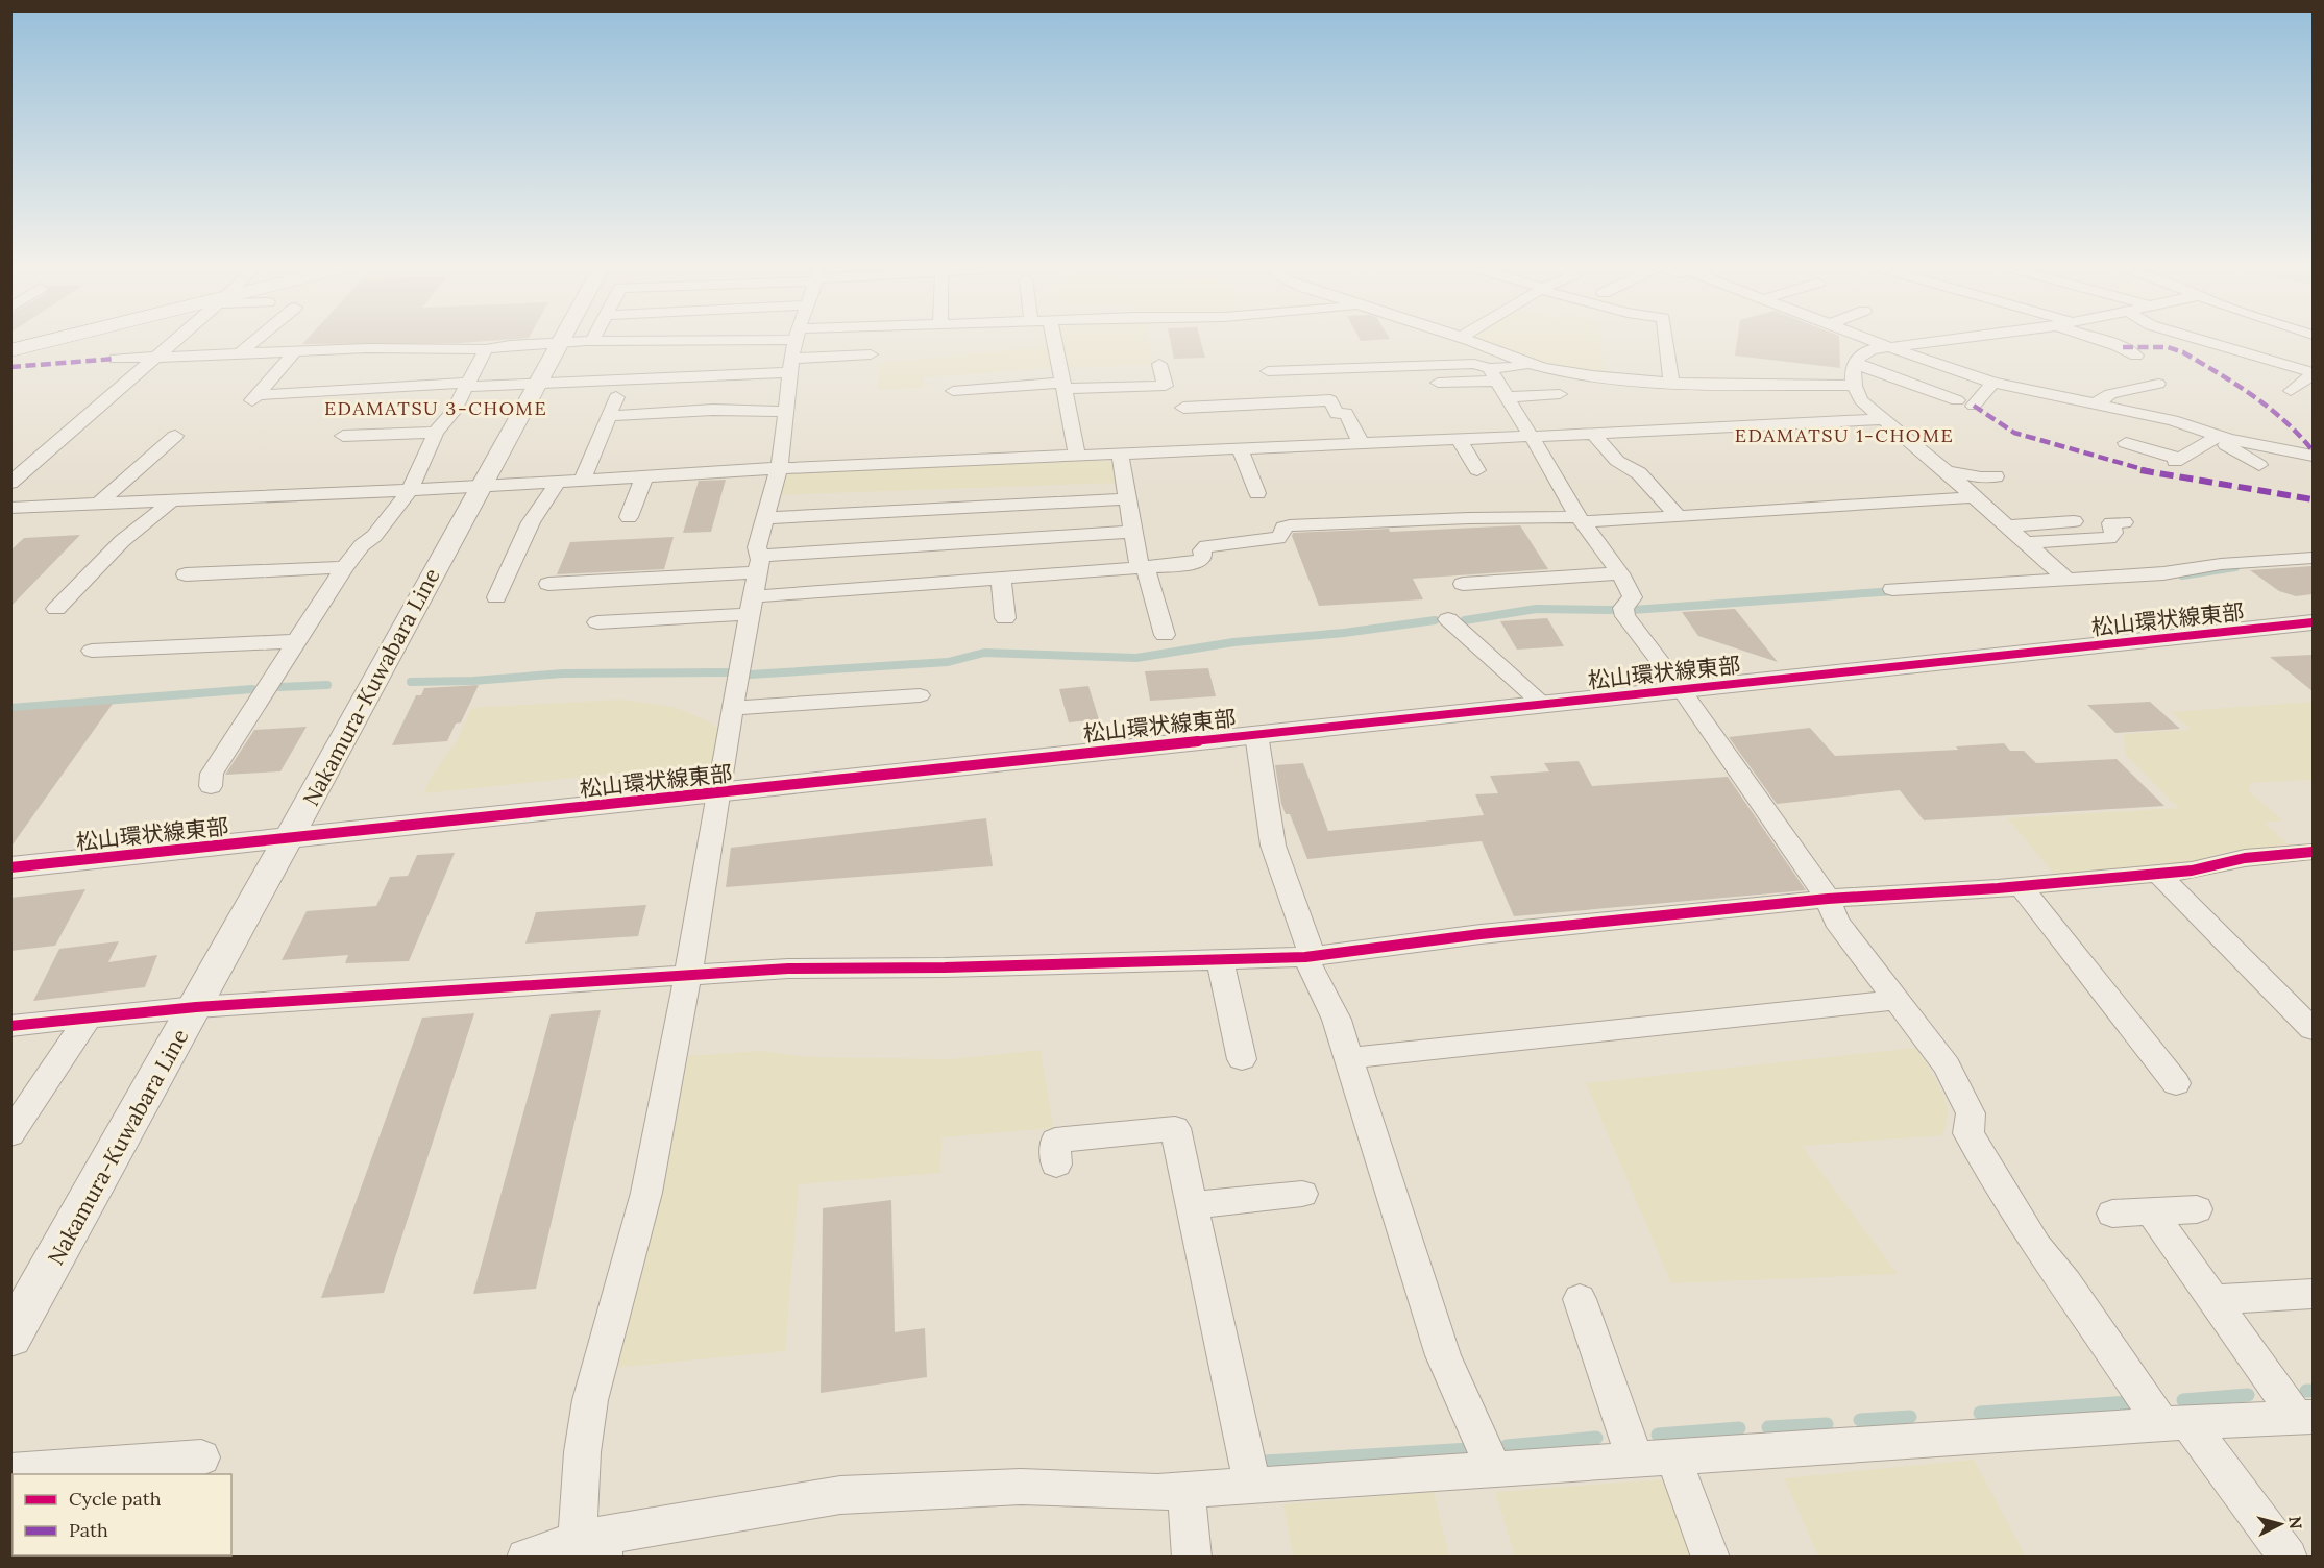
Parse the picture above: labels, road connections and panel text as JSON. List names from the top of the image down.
{
  "streets": {
    "street": ["松山環状線東部", "Nakamura-Kuwabara Line"]
  },
  "crossings": [
    ["松山環状線東部", "Nakamura-Kuwabara Line"]
  ],
  "districts": ["EDAMATSU 3-CHOME", "EDAMATSU 1-CHOME"],
  "legend": ["Cycle path", "Path"],
  "north": "right"
}
